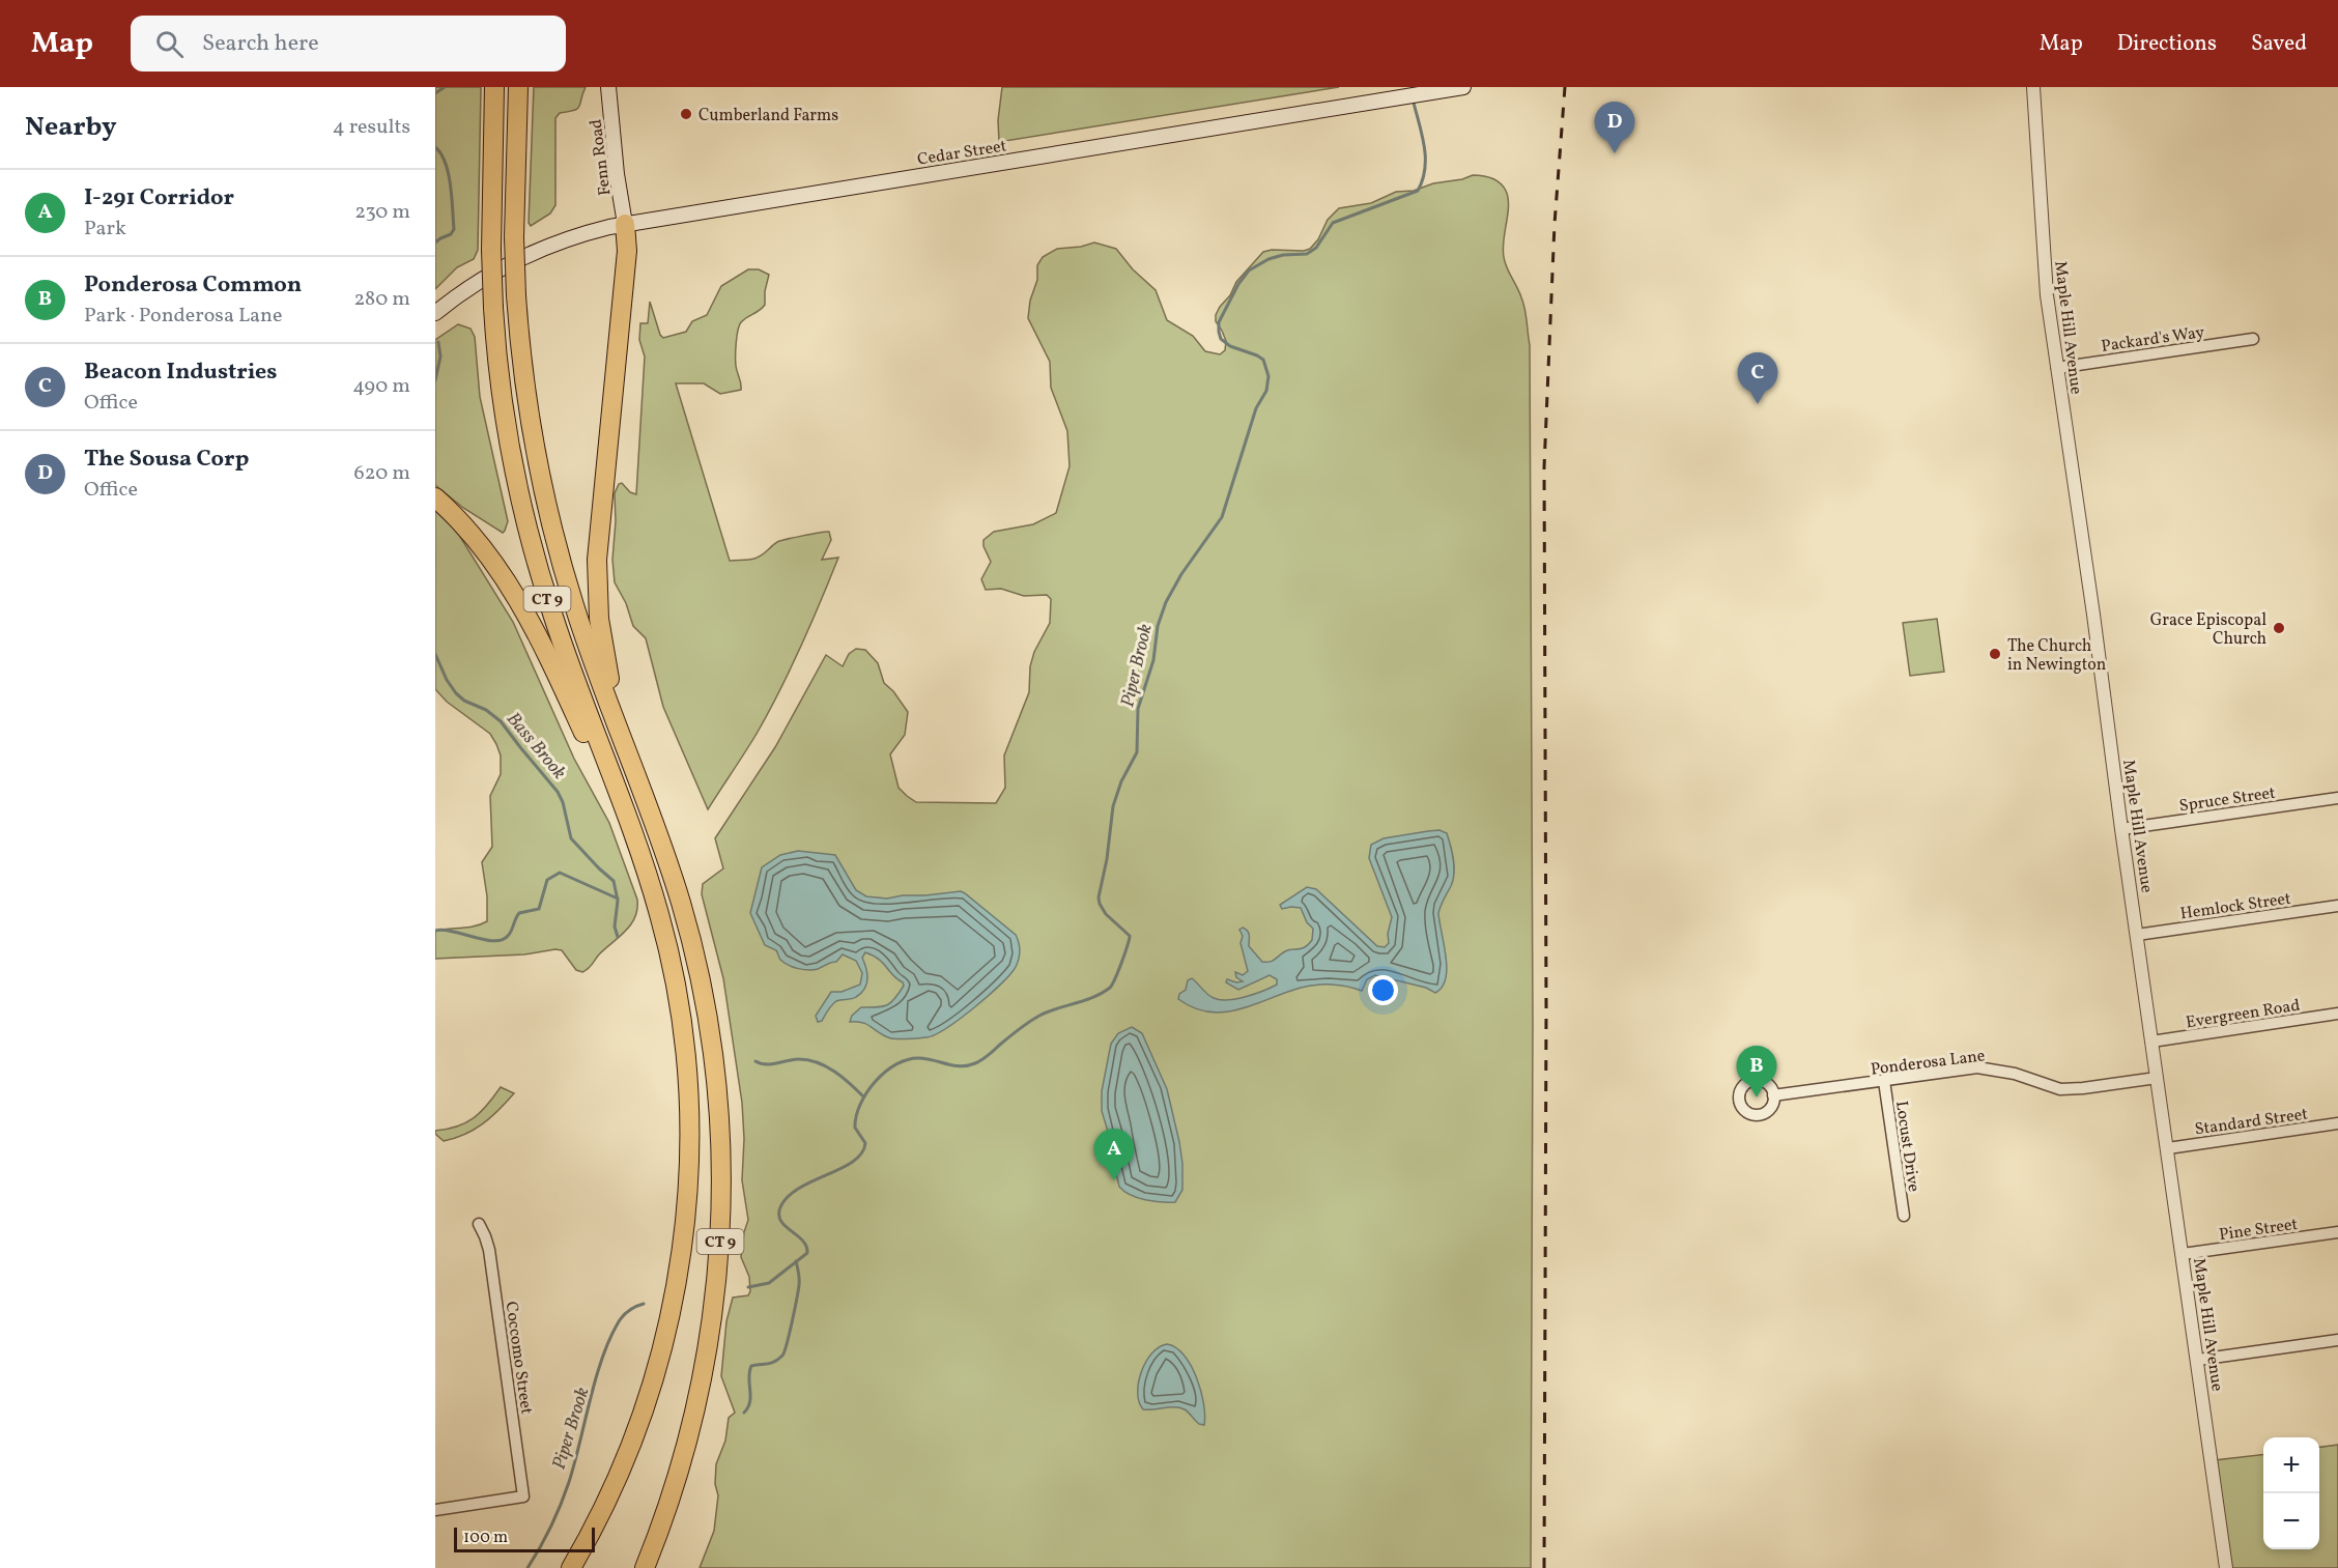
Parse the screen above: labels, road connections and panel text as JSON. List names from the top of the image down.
{
  "streets": {
    "highway": ["CT 9"],
    "main road": ["Cedar Street", "Fenn Road"],
    "street": [
      "Maple Hill Avenue",
      "Packard's Way",
      "Spruce Street",
      "Hemlock Street",
      "Evergreen Road",
      "Ponderosa Lane",
      "Standard Street",
      "Locust Drive",
      "Pine Street",
      "Coccomo Street"
    ]
  },
  "crossings": [
    ["Cedar Street", "Fenn Road"],
    ["Maple Hill Avenue", "Packard's Way"],
    ["Maple Hill Avenue", "Spruce Street"],
    ["Maple Hill Avenue", "Hemlock Street"],
    ["Maple Hill Avenue", "Evergreen Road"],
    ["Maple Hill Avenue", "Ponderosa Lane"],
    ["Maple Hill Avenue", "Standard Street"],
    ["Maple Hill Avenue", "Pine Street"],
    ["Ponderosa Lane", "Locust Drive"]
  ],
  "water": ["Piper Brook", "Bass Brook"],
  "places": ["Cumberland Farms", "Grace Episcopal Church", "The Church in Newington"],
  "scale_bar": "100 m",
  "page": {
    "header": "Map",
    "search": "Search here",
    "nav": ["Map", "Directions", "Saved"],
    "heading": ["Nearby", "4 results"],
    "pins": [
      "D",
      "C",
      "B",
      "A"
    ],
    "list": [
      {
        "mark": "A",
        "name": "I-291 Corridor",
        "note": "Park",
        "value": "230 m"
      },
      {
        "mark": "B",
        "name": "Ponderosa Common",
        "note": "Park · Ponderosa Lane",
        "value": "280 m"
      },
      {
        "mark": "C",
        "name": "Beacon Industries",
        "note": "Office",
        "value": "490 m"
      },
      {
        "mark": "D",
        "name": "The Sousa Corp",
        "note": "Office",
        "value": "620 m"
      }
    ],
    "map_buttons": ["+", "−"],
    "scale": "100 m"
  }
}
